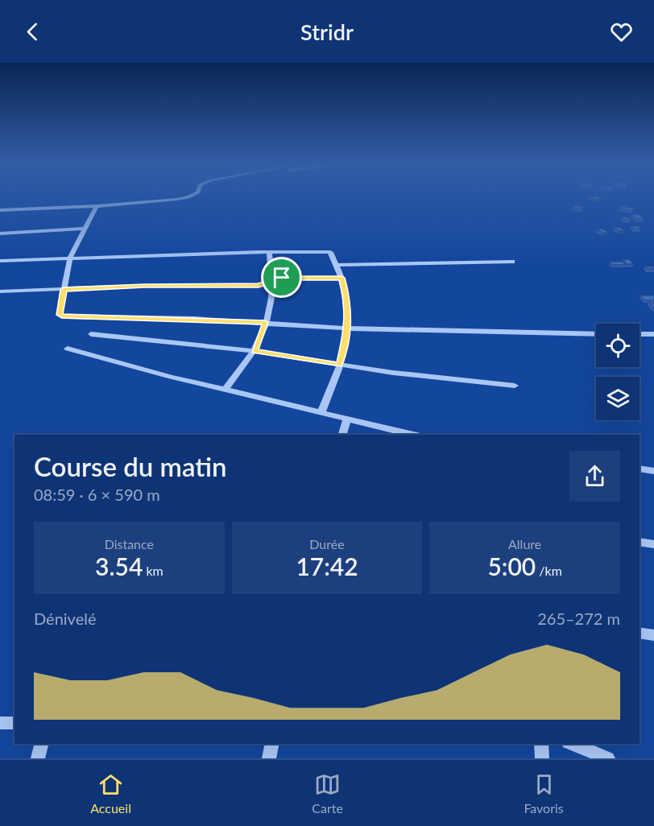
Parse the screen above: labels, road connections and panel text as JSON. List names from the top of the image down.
{
  "page": {
    "header": "Stridr",
    "heading": ["Course du matin", "08:59 · 6 × 590 m"],
    "stats": [
      ["Distance", "3.54 km"],
      ["Durée", "17:42"],
      ["Allure", "5:00 /km"]
    ],
    "chart": ["Dénivelé", "265–272 m"],
    "tabs": ["Accueil", "Carte", "Favoris"]
  }
}
